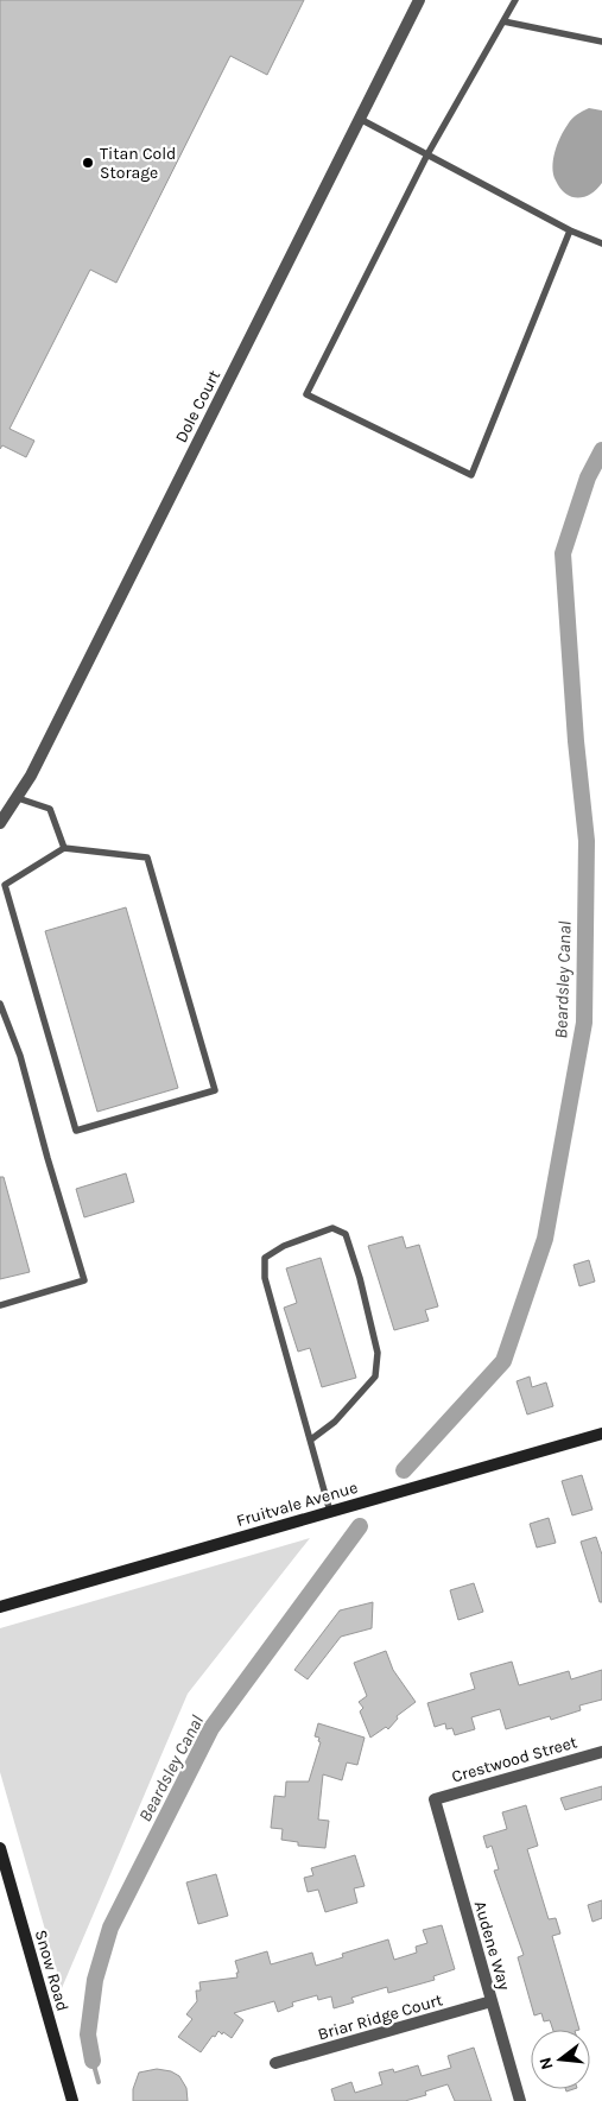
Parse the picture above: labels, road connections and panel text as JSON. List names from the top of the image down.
{
  "streets": {
    "main road": ["Fruitvale Avenue", "Snow Road"],
    "street": [
      "Dole Court",
      "Crestwood Street",
      "Audene Way",
      "Briar Ridge Court"
    ]
  },
  "crossings": [
    ["Crestwood Street", "Audene Way"],
    ["Audene Way", "Briar Ridge Court"]
  ],
  "water": ["Beardsley Canal"],
  "places": ["Titan Cold Storage"],
  "north": "left"
}
